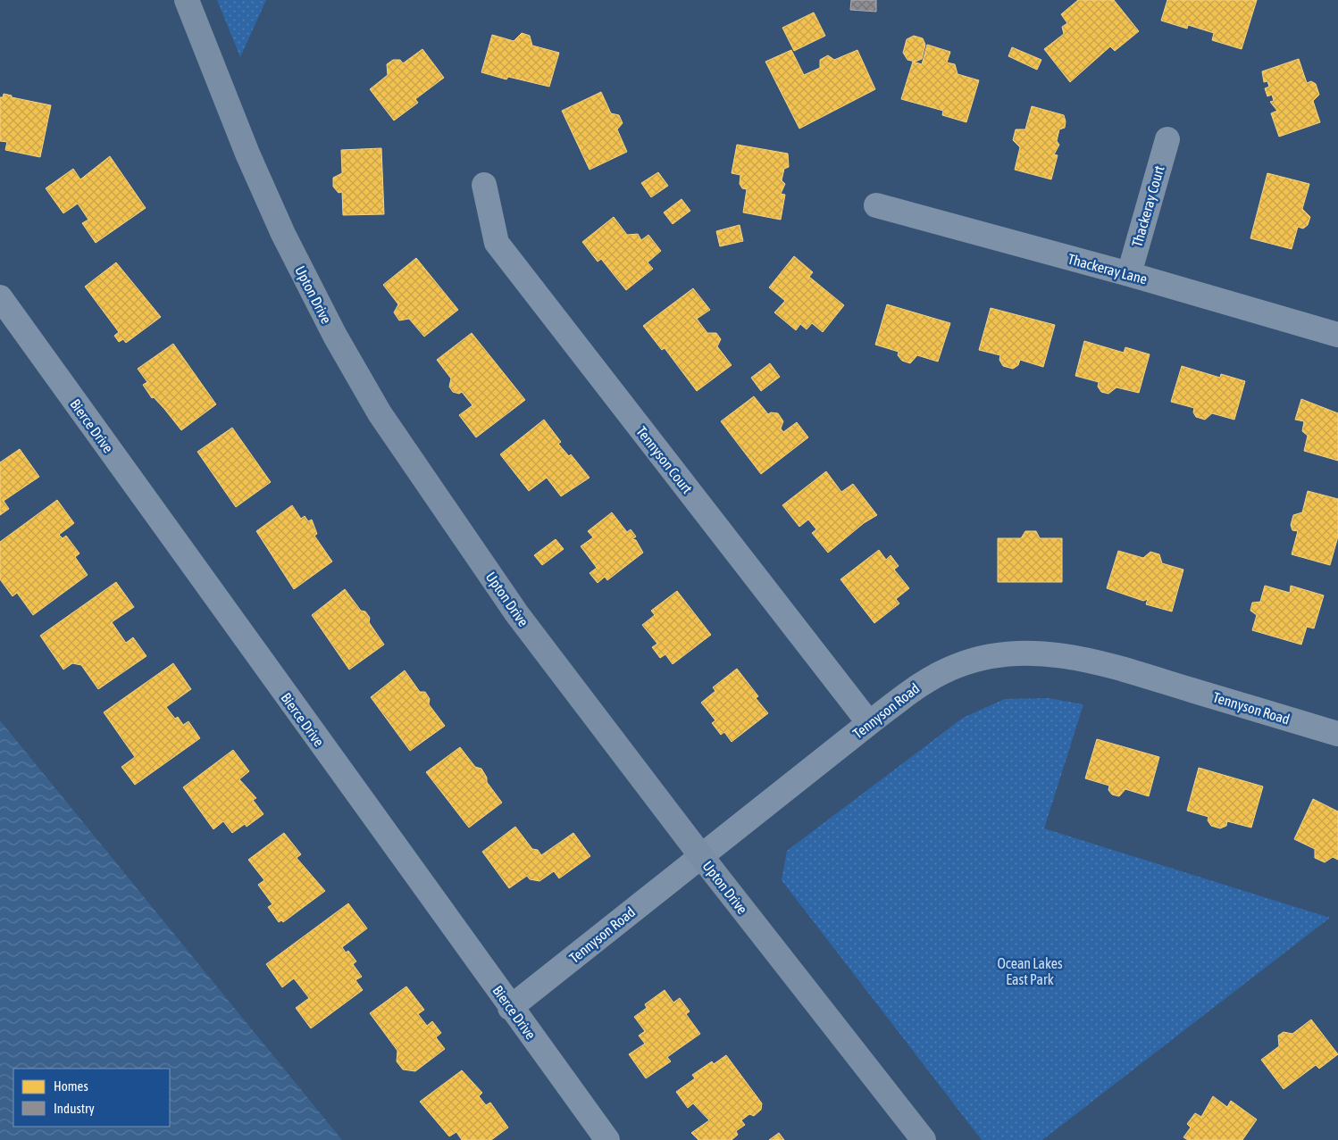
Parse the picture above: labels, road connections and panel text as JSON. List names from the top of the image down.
{
  "streets": {
    "main road": ["Upton Drive"],
    "street": [
      "Thackeray Court",
      "Thackeray Lane",
      "Bierce Drive",
      "Tennyson Court",
      "Tennyson Road"
    ]
  },
  "crossings": [
    ["Thackeray Court", "Thackeray Lane"],
    ["Upton Drive", "Tennyson Road"],
    ["Bierce Drive", "Tennyson Road"],
    ["Tennyson Court", "Tennyson Road"]
  ],
  "parks": ["Ocean Lakes East Park"],
  "legend": ["Homes", "Industry"]
}
